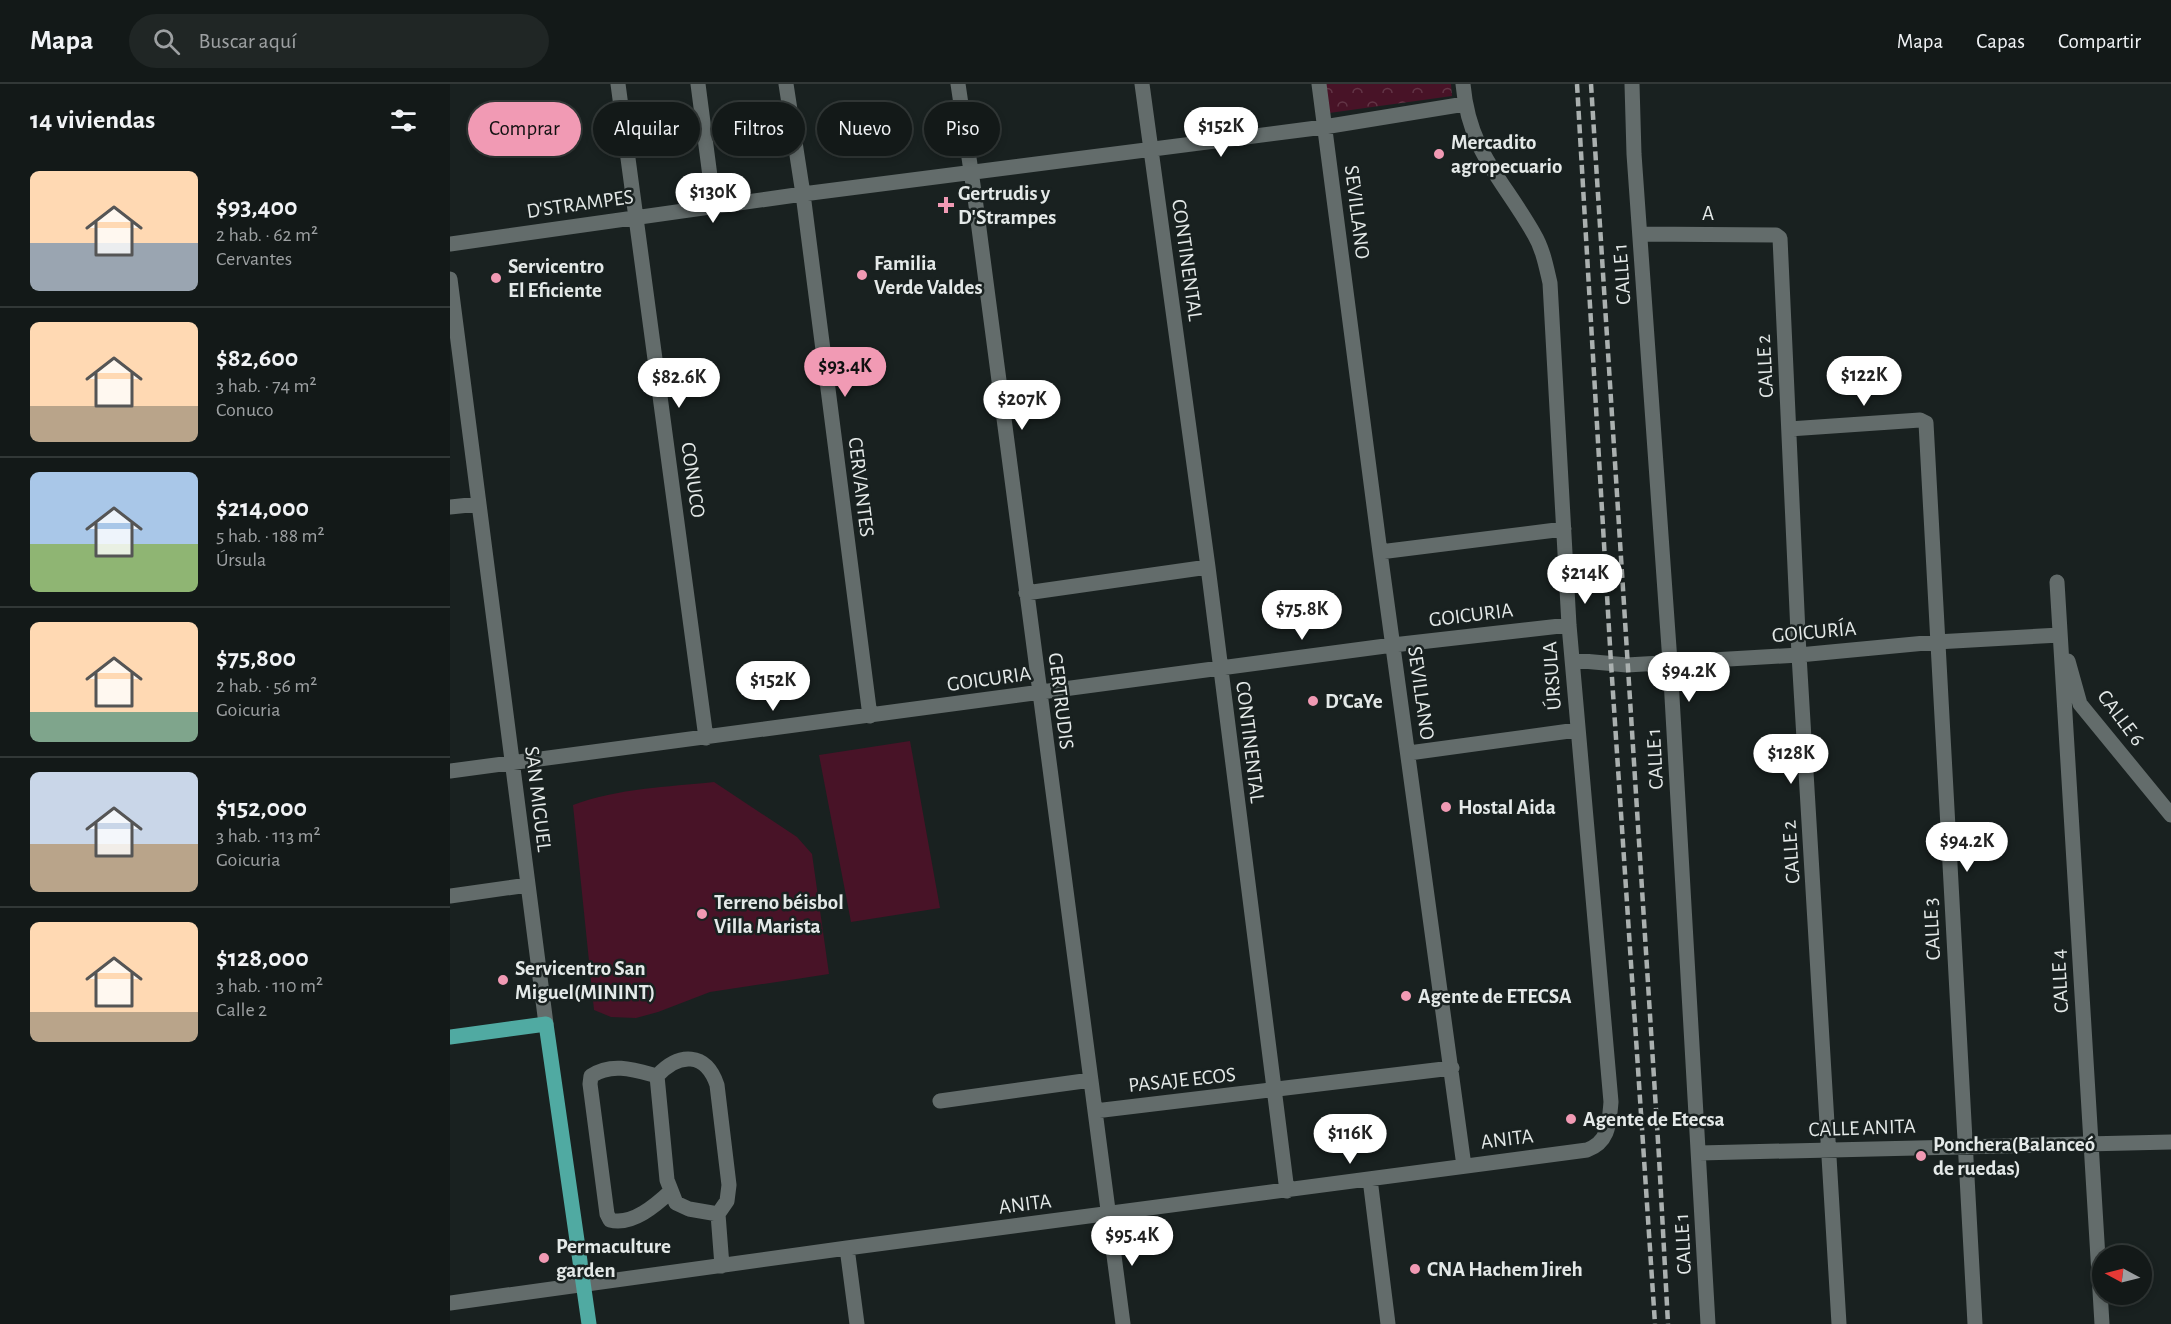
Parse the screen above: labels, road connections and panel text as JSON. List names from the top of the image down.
{
  "streets": {
    "main road": ["SAN MIGUEL"],
    "street": [
      "D'STRAMPES",
      "SEVILLANO",
      "A",
      "CONTINENTAL",
      "CALLE 1",
      "CALLE 2",
      "CONUCO",
      "CERVANTES",
      "GOICURIA",
      "GOICURÍA",
      "ÚRSULA",
      "GERTRUDIS",
      "CALLE 6",
      "CALLE 3",
      "CALLE 4",
      "PASAJE ECOS",
      "CALLE ANITA",
      "ANITA"
    ]
  },
  "crossings": [
    ["D'STRAMPES", "SEVILLANO"],
    ["D'STRAMPES", "CONTINENTAL"],
    ["D'STRAMPES", "CONUCO"],
    ["D'STRAMPES", "CERVANTES"],
    ["D'STRAMPES", "ÚRSULA"],
    ["D'STRAMPES", "GERTRUDIS"],
    ["SEVILLANO", "GOICURIA"],
    ["SEVILLANO", "PASAJE ECOS"],
    ["SEVILLANO", "ANITA"],
    ["A", "CALLE 1"],
    ["A", "CALLE 2"],
    ["CONTINENTAL", "GOICURIA"],
    ["CONTINENTAL", "PASAJE ECOS"],
    ["CONTINENTAL", "ANITA"],
    ["CALLE 1", "GOICURÍA"],
    ["CALLE 1", "CALLE ANITA"],
    ["CALLE 2", "GOICURÍA"],
    ["CALLE 2", "CALLE 3"],
    ["CALLE 2", "CALLE ANITA"],
    ["CONUCO", "GOICURIA"],
    ["CERVANTES", "GOICURIA"],
    ["GOICURIA", "ÚRSULA"],
    ["GOICURIA", "GERTRUDIS"],
    ["GOICURIA", "SAN MIGUEL"],
    ["GOICURÍA", "ÚRSULA"],
    ["GOICURÍA", "CALLE 6"],
    ["GOICURÍA", "CALLE 3"],
    ["GOICURÍA", "CALLE 4"],
    ["ÚRSULA", "ANITA"],
    ["GERTRUDIS", "PASAJE ECOS"],
    ["GERTRUDIS", "ANITA"],
    ["CALLE 6", "CALLE 4"],
    ["SAN MIGUEL", "ANITA"],
    ["CALLE 3", "CALLE ANITA"],
    ["CALLE 4", "CALLE ANITA"]
  ],
  "places": {
    "other": [
      "Mercadito agropecuario",
      "Familia Verde Valdes",
      "Servicentro El Eficiente",
      "D’CaYe",
      "Hostal Aida",
      "Terreno béisbol Villa Marista",
      "Servicentro San Miguel(MININT)",
      "Agente de ETECSA",
      "Agente de Etecsa",
      "Ponchera(Balanceó de ruedas)",
      "Permaculture garden",
      "CNA Hachem Jireh"
    ],
    "health": ["Gertrudis y D'Strampes"]
  },
  "north": "left",
  "page": {
    "header": "Mapa",
    "search": "Buscar aquí",
    "nav": ["Mapa", "Capas", "Compartir"],
    "heading": "14 viviendas",
    "chip": [
      "Comprar",
      "Alquilar",
      "Filtros",
      "Nuevo",
      "Piso"
    ],
    "price": [
      "$152K",
      "$130K",
      "$93.4K",
      "$122K",
      "$82.6K",
      "$207K",
      "$214K",
      "$75.8K",
      "$94.2K",
      "$152K",
      "$128K",
      "$94.2K",
      "$116K",
      "$95.4K"
    ],
    "list": [
      {
        "name": "$93,400",
        "note": "2 hab. · 62 m² · Cervantes"
      },
      {
        "name": "$82,600",
        "note": "3 hab. · 74 m² · Conuco"
      },
      {
        "name": "$214,000",
        "note": "5 hab. · 188 m² · Úrsula"
      },
      {
        "name": "$75,800",
        "note": "2 hab. · 56 m² · Goicuria"
      },
      {
        "name": "$152,000",
        "note": "3 hab. · 113 m² · Goicuria"
      },
      {
        "name": "$128,000",
        "note": "3 hab. · 110 m² · Calle 2"
      }
    ]
  }
}
